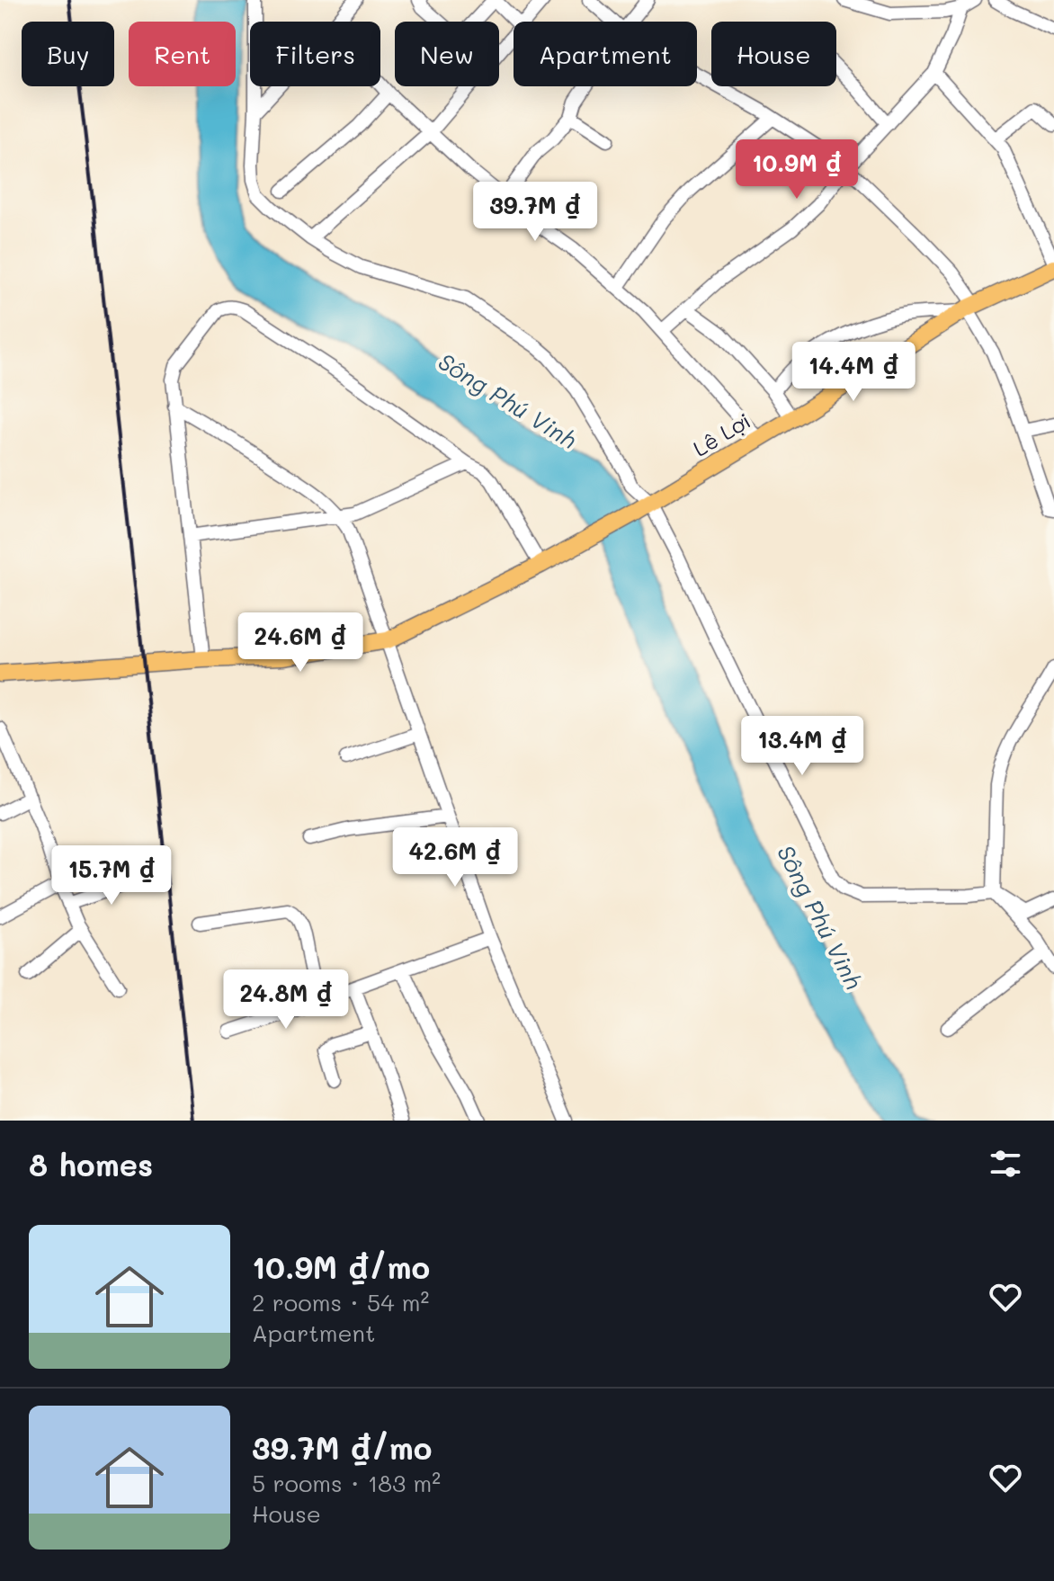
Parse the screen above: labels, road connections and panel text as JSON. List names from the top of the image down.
{
  "streets": {
    "main road": ["Lê Lợi"]
  },
  "water": ["Sông Phú Vinh"],
  "page": {
    "chip": [
      "Buy",
      "Rent",
      "Filters",
      "New",
      "Apartment",
      "House"
    ],
    "price": [
      "10.9M ₫",
      "39.7M ₫",
      "14.4M ₫",
      "24.6M ₫",
      "13.4M ₫",
      "42.6M ₫",
      "15.7M ₫",
      "24.8M ₫"
    ],
    "heading": "8 homes",
    "list": [
      {
        "name": "10.9M ₫/mo",
        "note": "2 rooms · 54 m² · Apartment"
      },
      {
        "name": "39.7M ₫/mo",
        "note": "5 rooms · 183 m² · House"
      }
    ]
  }
}
